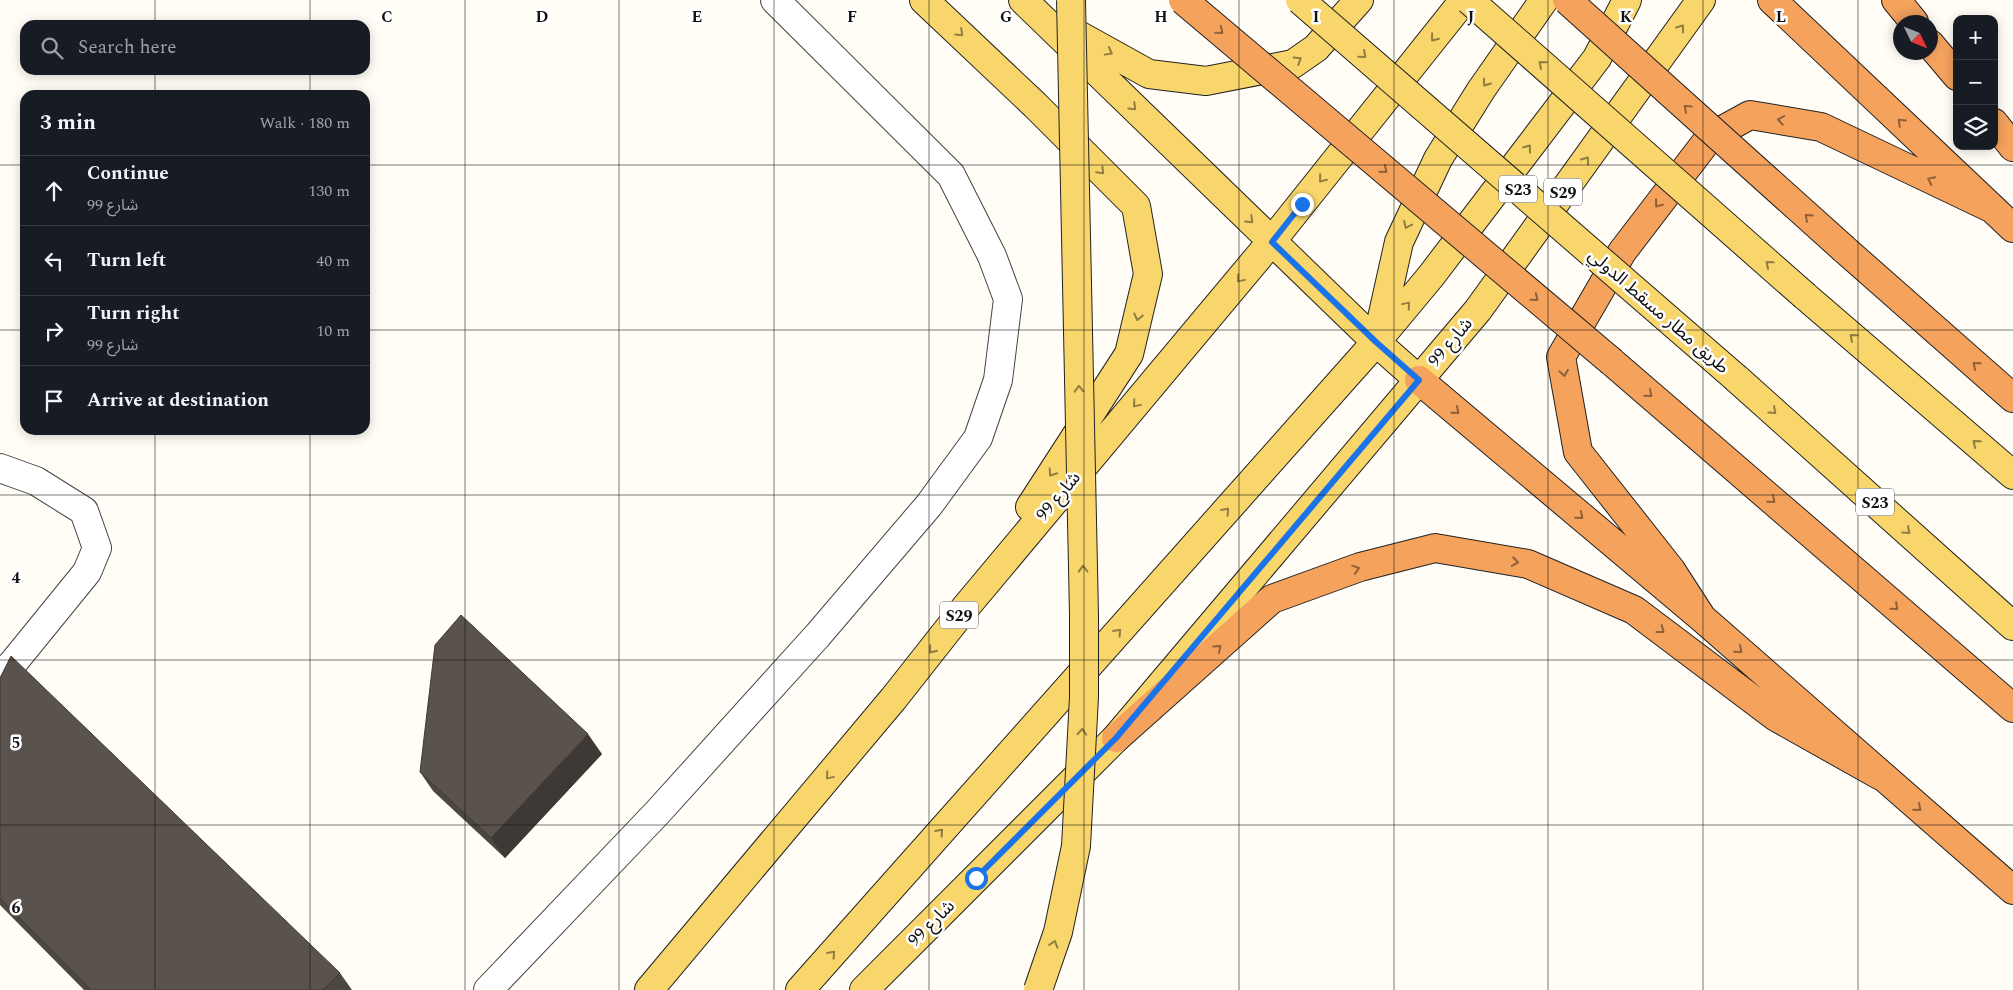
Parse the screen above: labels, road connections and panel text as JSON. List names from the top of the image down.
{
  "streets": {
    "main road": [
      "S23",
      "S29",
      "طريق مطار مسقط الدولي",
      "99 شارع"
    ]
  },
  "north": "bottom right",
  "page": {
    "map_buttons": ["+", "−"],
    "search": "Search here",
    "heading": ["3 min", "Walk · 180 m"],
    "list": [
      ["Continue", "99 شارع", "130 m"],
      ["Turn left", "40 m"],
      ["Turn right", "99 شارع", "10 m"],
      "Arrive at destination"
    ]
  },
  "grid": {
    "columns": [
      "C",
      "D",
      "E",
      "F",
      "G",
      "H",
      "I",
      "J",
      "K",
      "L"
    ],
    "rows": ["4", "5", "6"]
  }
}
